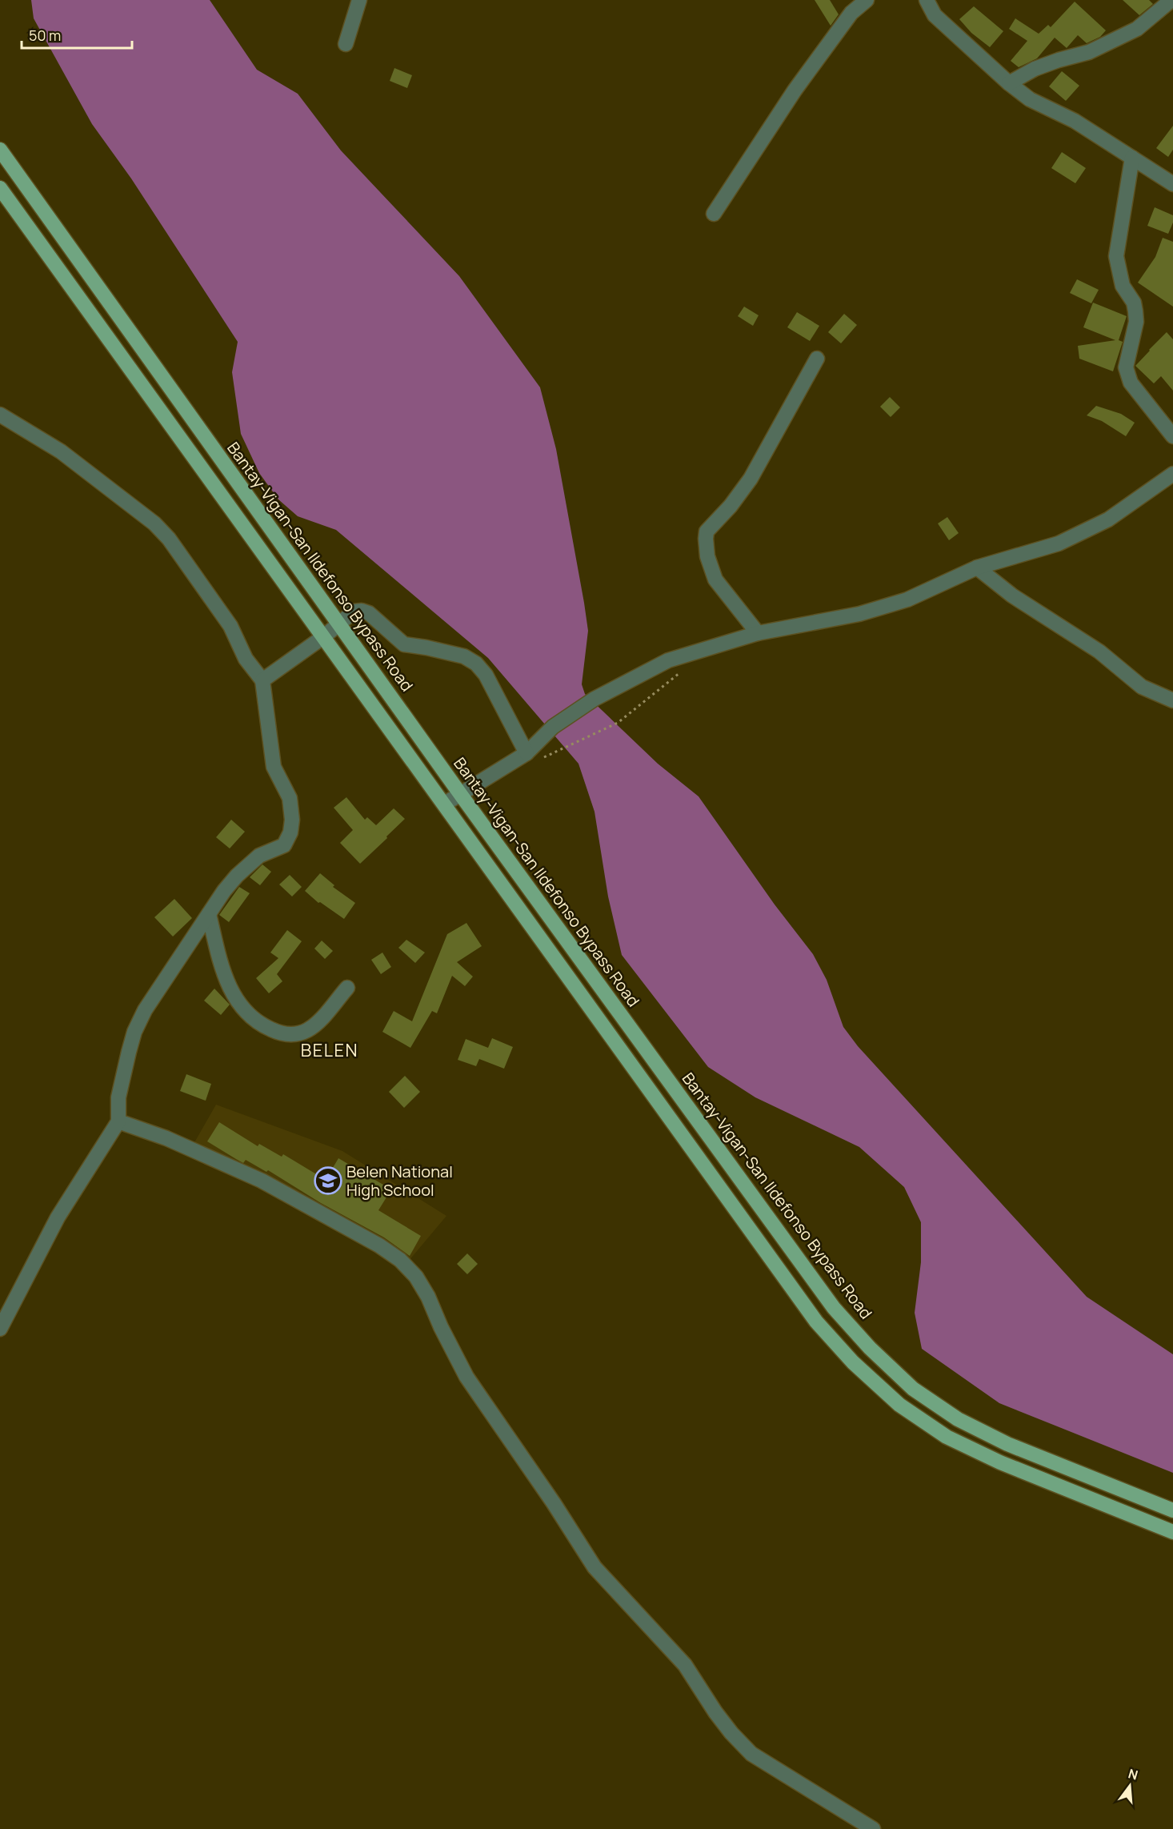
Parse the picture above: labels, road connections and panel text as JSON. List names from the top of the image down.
{
  "streets": {
    "main road": ["Bantay-Vigan-San Ildefonso Bypass Road"]
  },
  "districts": ["BELEN"],
  "places": {
    "school or university": ["Belen National High School"]
  },
  "scale_bar": "50 m",
  "north": "top"
}
